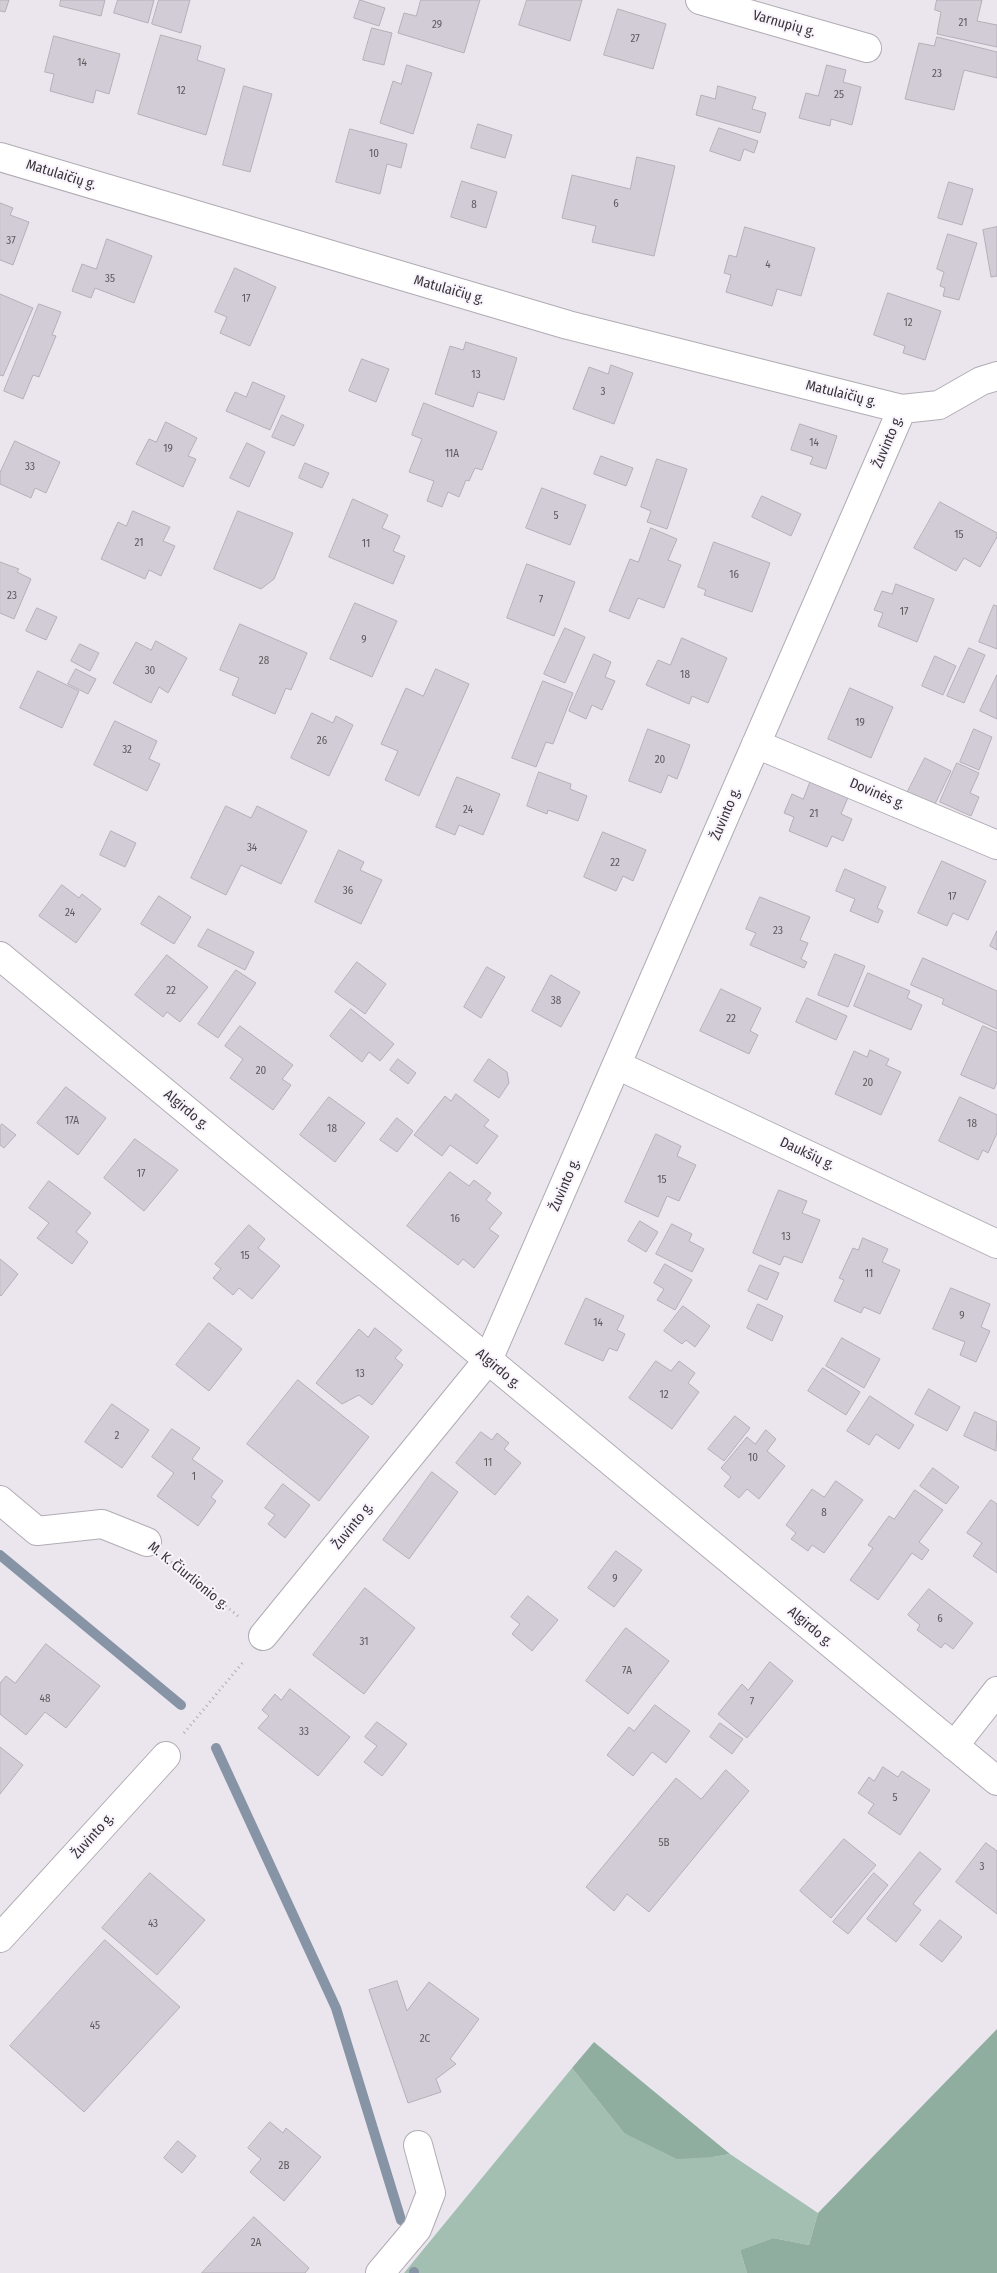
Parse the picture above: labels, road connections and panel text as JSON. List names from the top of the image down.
{
  "streets": {
    "street": [
      "Varnupių g.",
      "Matulaičių g.",
      "Žuvinto g.",
      "Dovinės g.",
      "Algirdo g.",
      "Daukšių g.",
      "M. K. Čiurlionio g."
    ]
  },
  "crossings": [
    ["Matulaičių g.", "Žuvinto g."],
    ["Žuvinto g.", "Dovinės g."],
    ["Žuvinto g.", "Algirdo g."],
    ["Žuvinto g.", "Daukšių g."],
    ["Žuvinto g.", "M. K. Čiurlionio g."]
  ],
  "house_numbers": [
    "21",
    "29",
    "27",
    "14",
    "23",
    "12",
    "25",
    "10",
    "6",
    "8",
    "37",
    "4",
    "35",
    "17",
    "12",
    "13",
    "3",
    "14",
    "19",
    "11A",
    "33",
    "5",
    "15",
    "21",
    "11",
    "16",
    "23",
    "7",
    "17",
    "9",
    "28",
    "30",
    "18",
    "19",
    "26",
    "32",
    "20",
    "24",
    "21",
    "34",
    "22",
    "36",
    "17",
    "24",
    "23",
    "22",
    "38",
    "22",
    "20",
    "20",
    "17A",
    "18",
    "18",
    "17",
    "15",
    "16",
    "13",
    "15",
    "11",
    "9",
    "14",
    "13",
    "12",
    "2",
    "10",
    "11",
    "1",
    "8",
    "9",
    "6",
    "31",
    "7A",
    "48",
    "7",
    "33",
    "5",
    "5B",
    "3",
    "43",
    "45",
    "2C",
    "2B",
    "2A"
  ]
}
